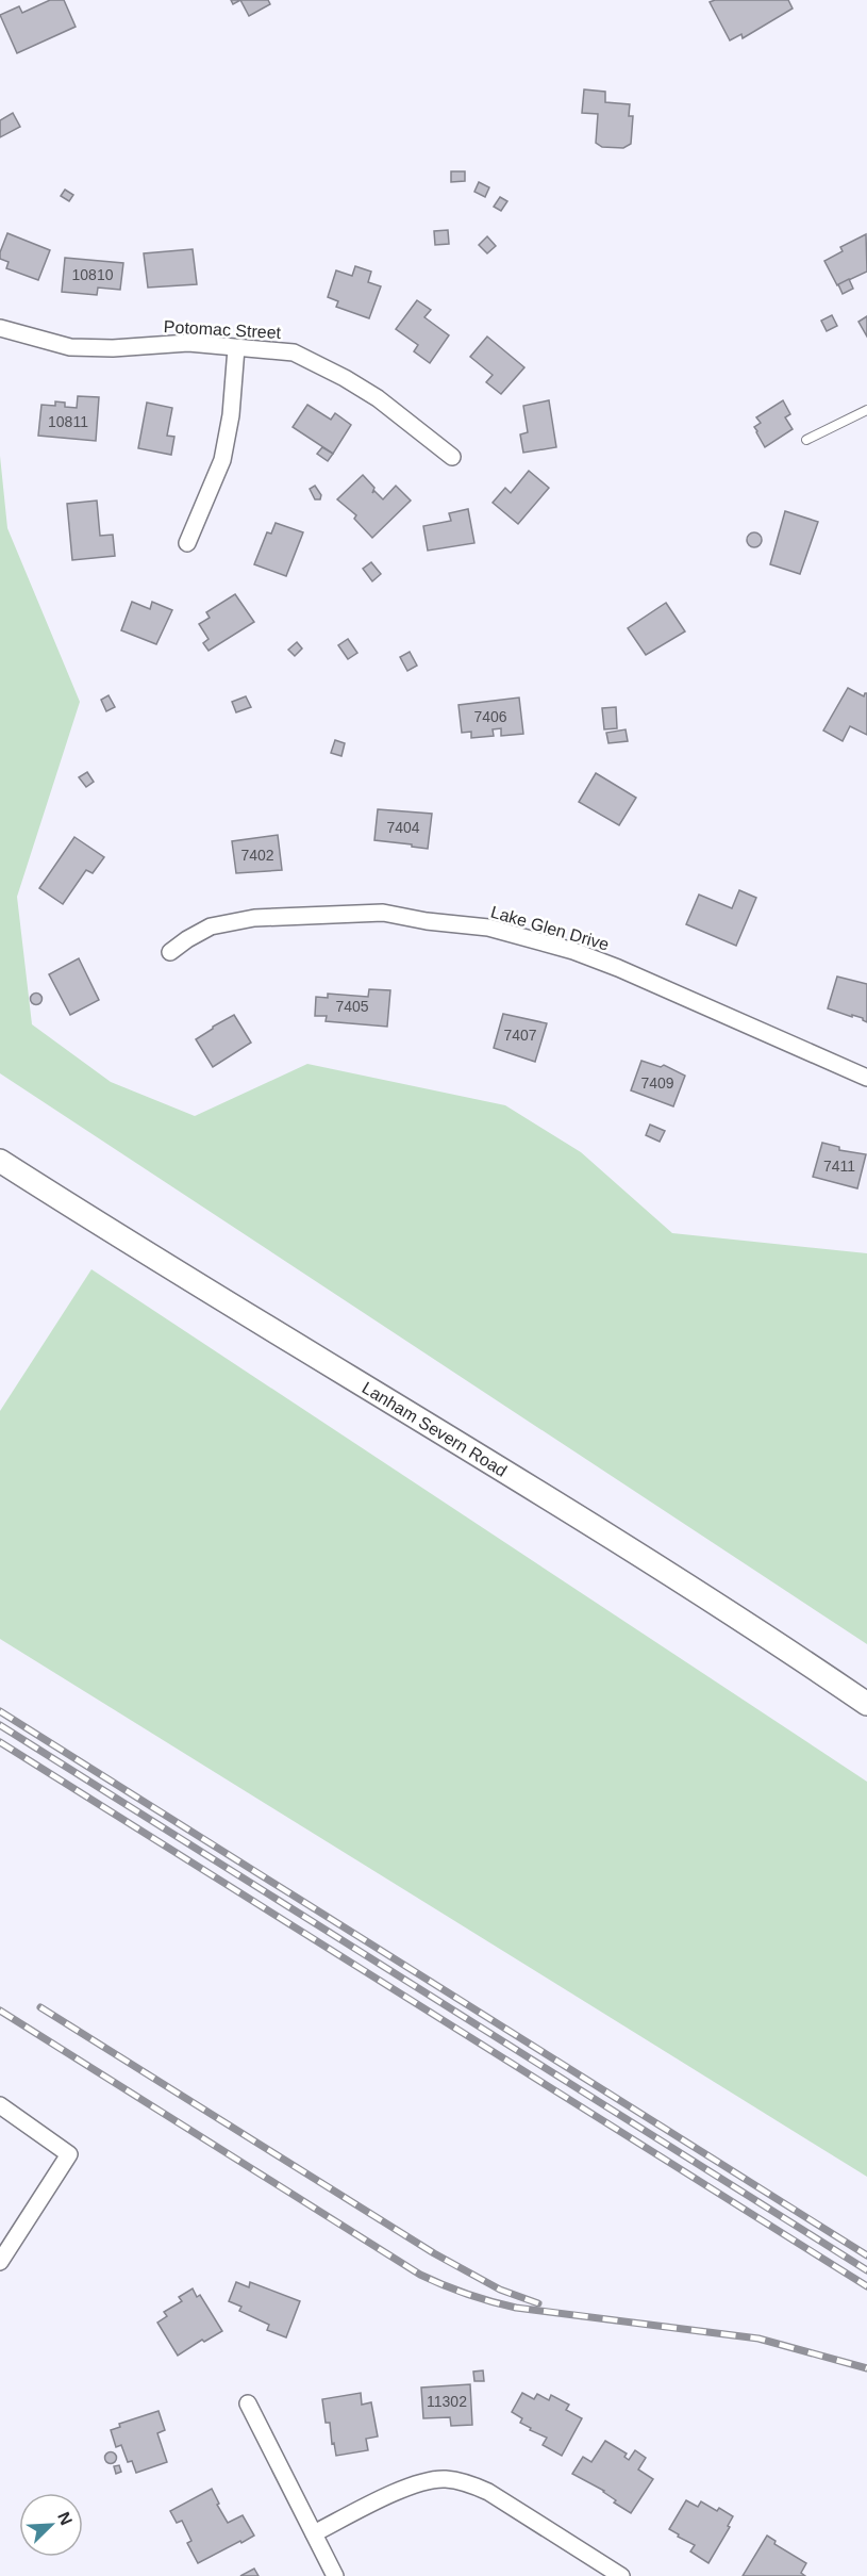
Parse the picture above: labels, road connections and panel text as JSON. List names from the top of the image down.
{
  "streets": {
    "main road": ["Lanham Severn Road"],
    "street": ["Potomac Street", "Lake Glen Drive"]
  },
  "house_numbers": [
    "10810",
    "10811",
    "7406",
    "7404",
    "7402",
    "7405",
    "7407",
    "7409",
    "7411",
    "11302"
  ],
  "north": "top right"
}
